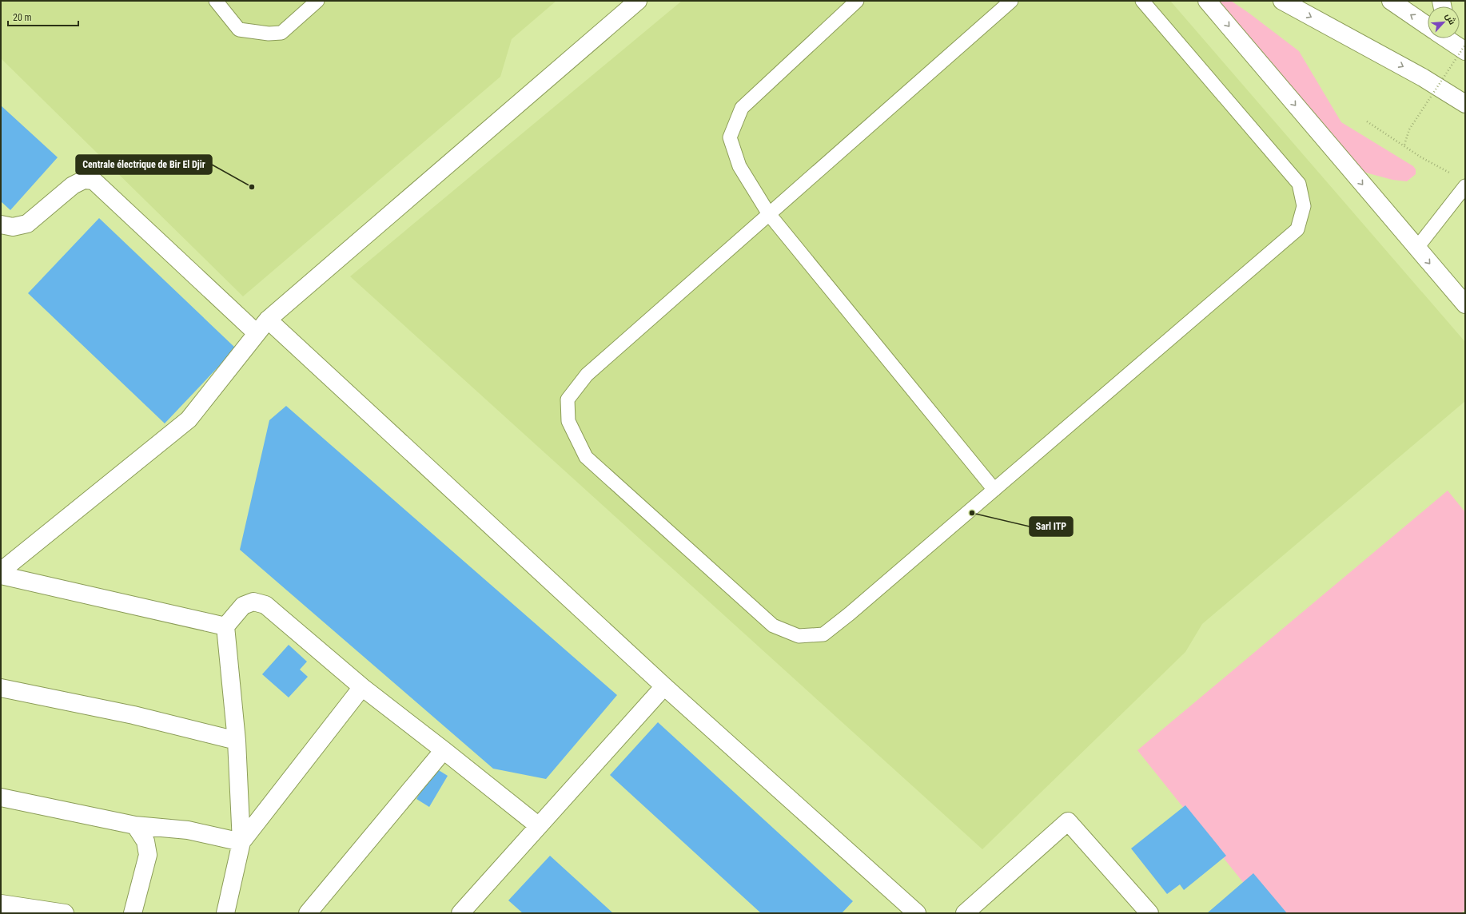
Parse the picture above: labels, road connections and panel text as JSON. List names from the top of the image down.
{
  "places": ["Centrale électrique de Bir El Djir", "Sarl ITP"],
  "scale_bar": "20 m",
  "north": "top right"
}
